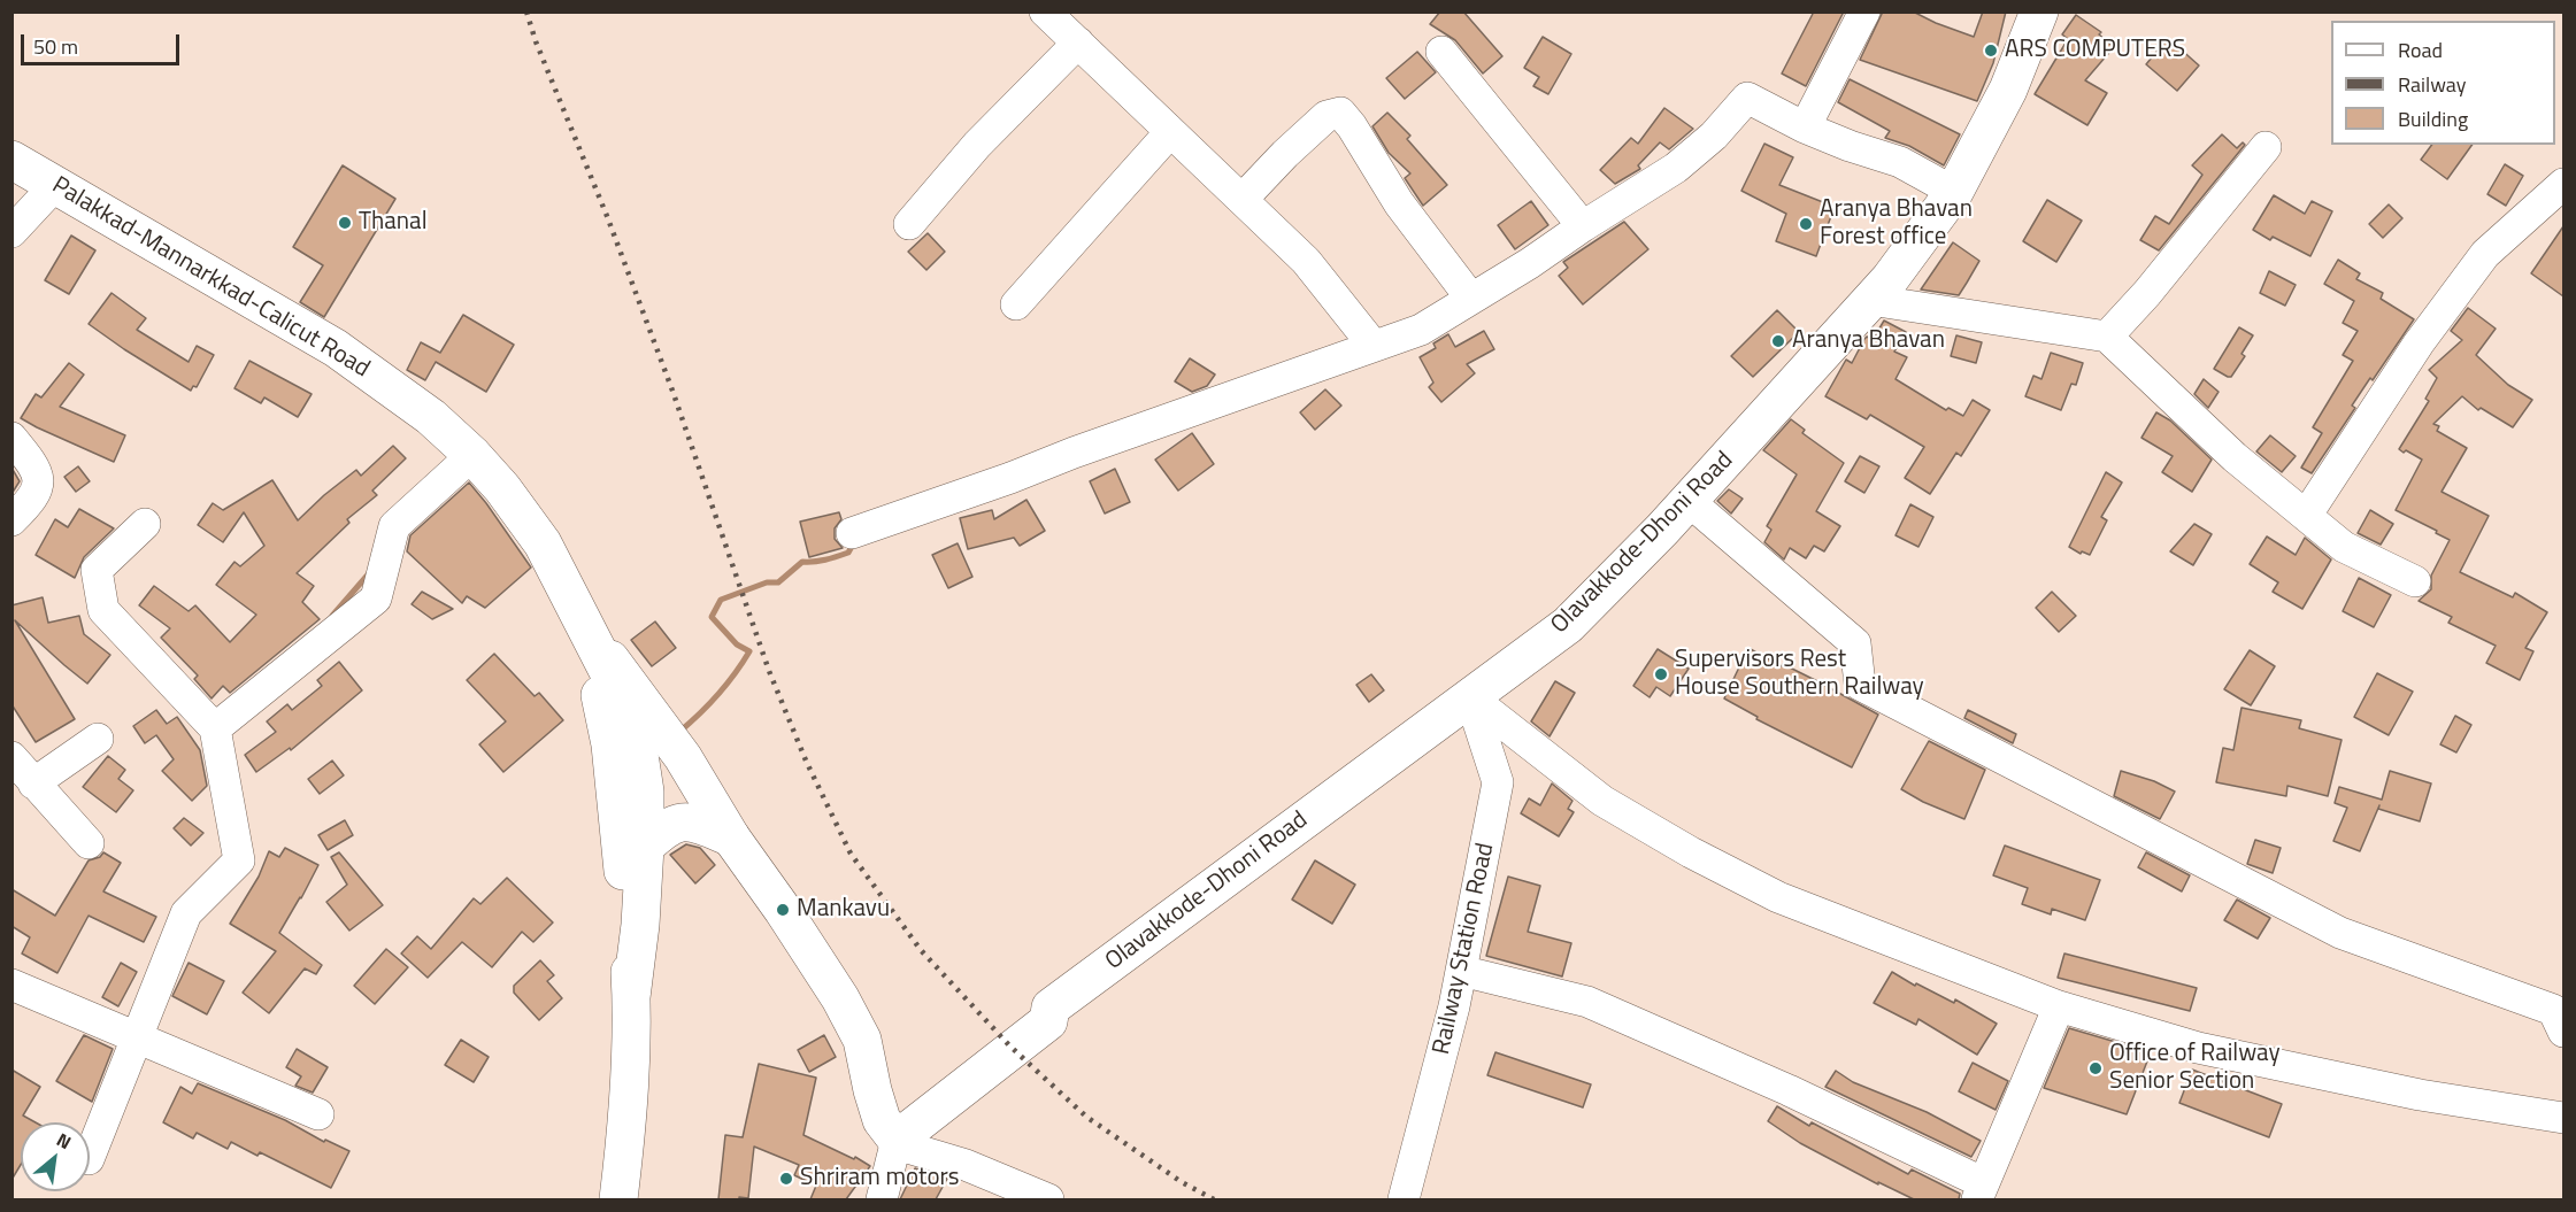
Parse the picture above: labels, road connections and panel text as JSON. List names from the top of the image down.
{
  "streets": {
    "main road": ["Palakkad-Mannarkkad-Calicut Road", "Olavakkode-Dhoni Road"],
    "street": ["Railway Station Road"]
  },
  "crossings": [
    ["Olavakkode-Dhoni Road", "Railway Station Road"]
  ],
  "places": [
    "ARS COMPUTERS",
    "Thanal",
    "Aranya Bhavan Forest office",
    "Aranya Bhavan",
    "Supervisors Rest House Southern Railway",
    "Mankavu",
    "Office of Railway Senior Section",
    "Shriram motors"
  ],
  "legend": ["Road", "Railway", "Building"],
  "scale_bar": "50 m",
  "north": "top right"
}
